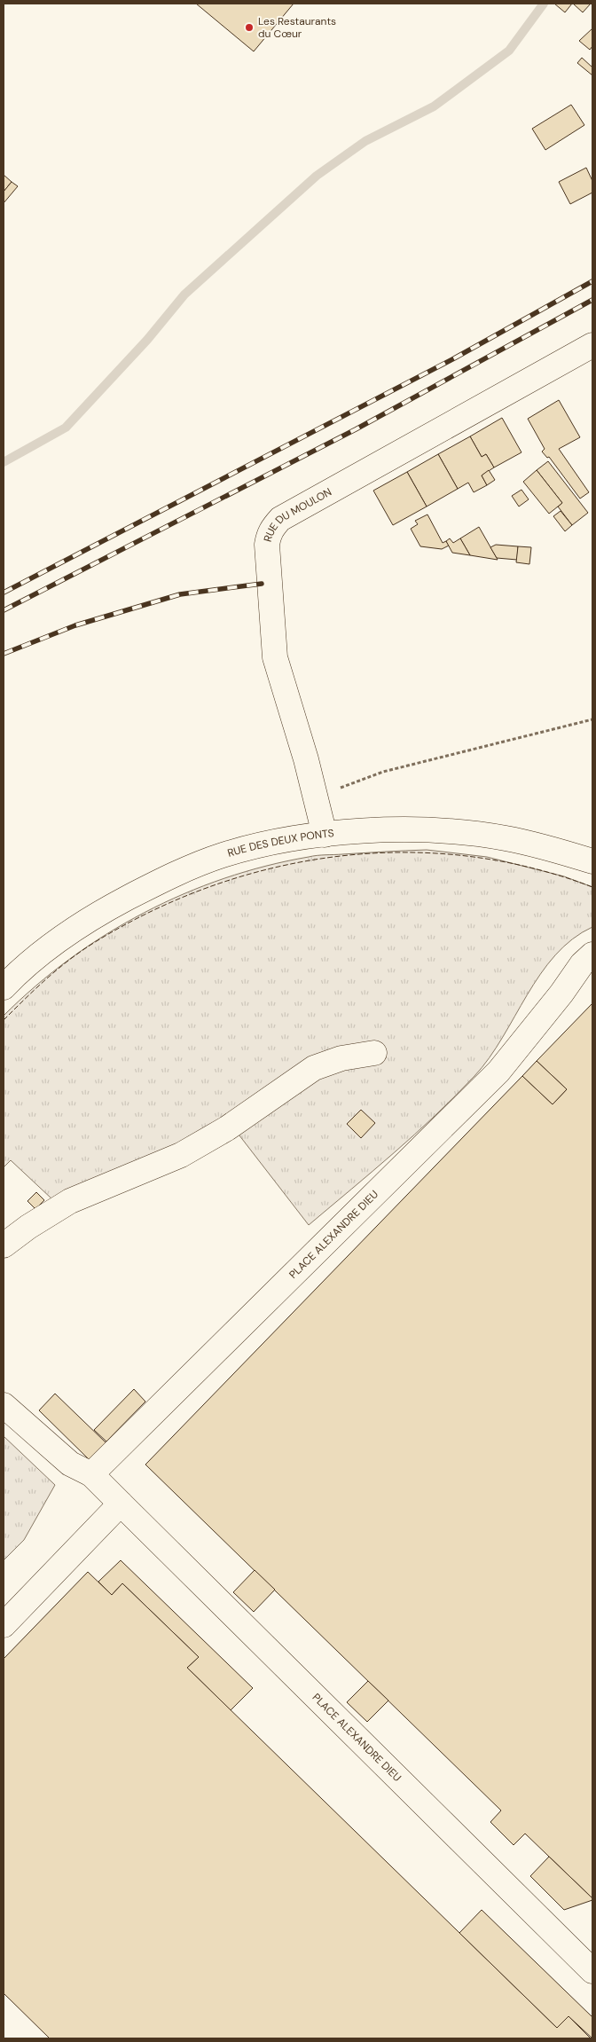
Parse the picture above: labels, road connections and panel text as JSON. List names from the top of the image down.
{
  "streets": {
    "street": ["RUE DU MOULON", "RUE DES DEUX PONTS", "PLACE ALEXANDRE DIEU"]
  },
  "crossings": [
    ["RUE DU MOULON", "RUE DES DEUX PONTS"]
  ],
  "places": ["Les Restaurants du Cœur"]
}
